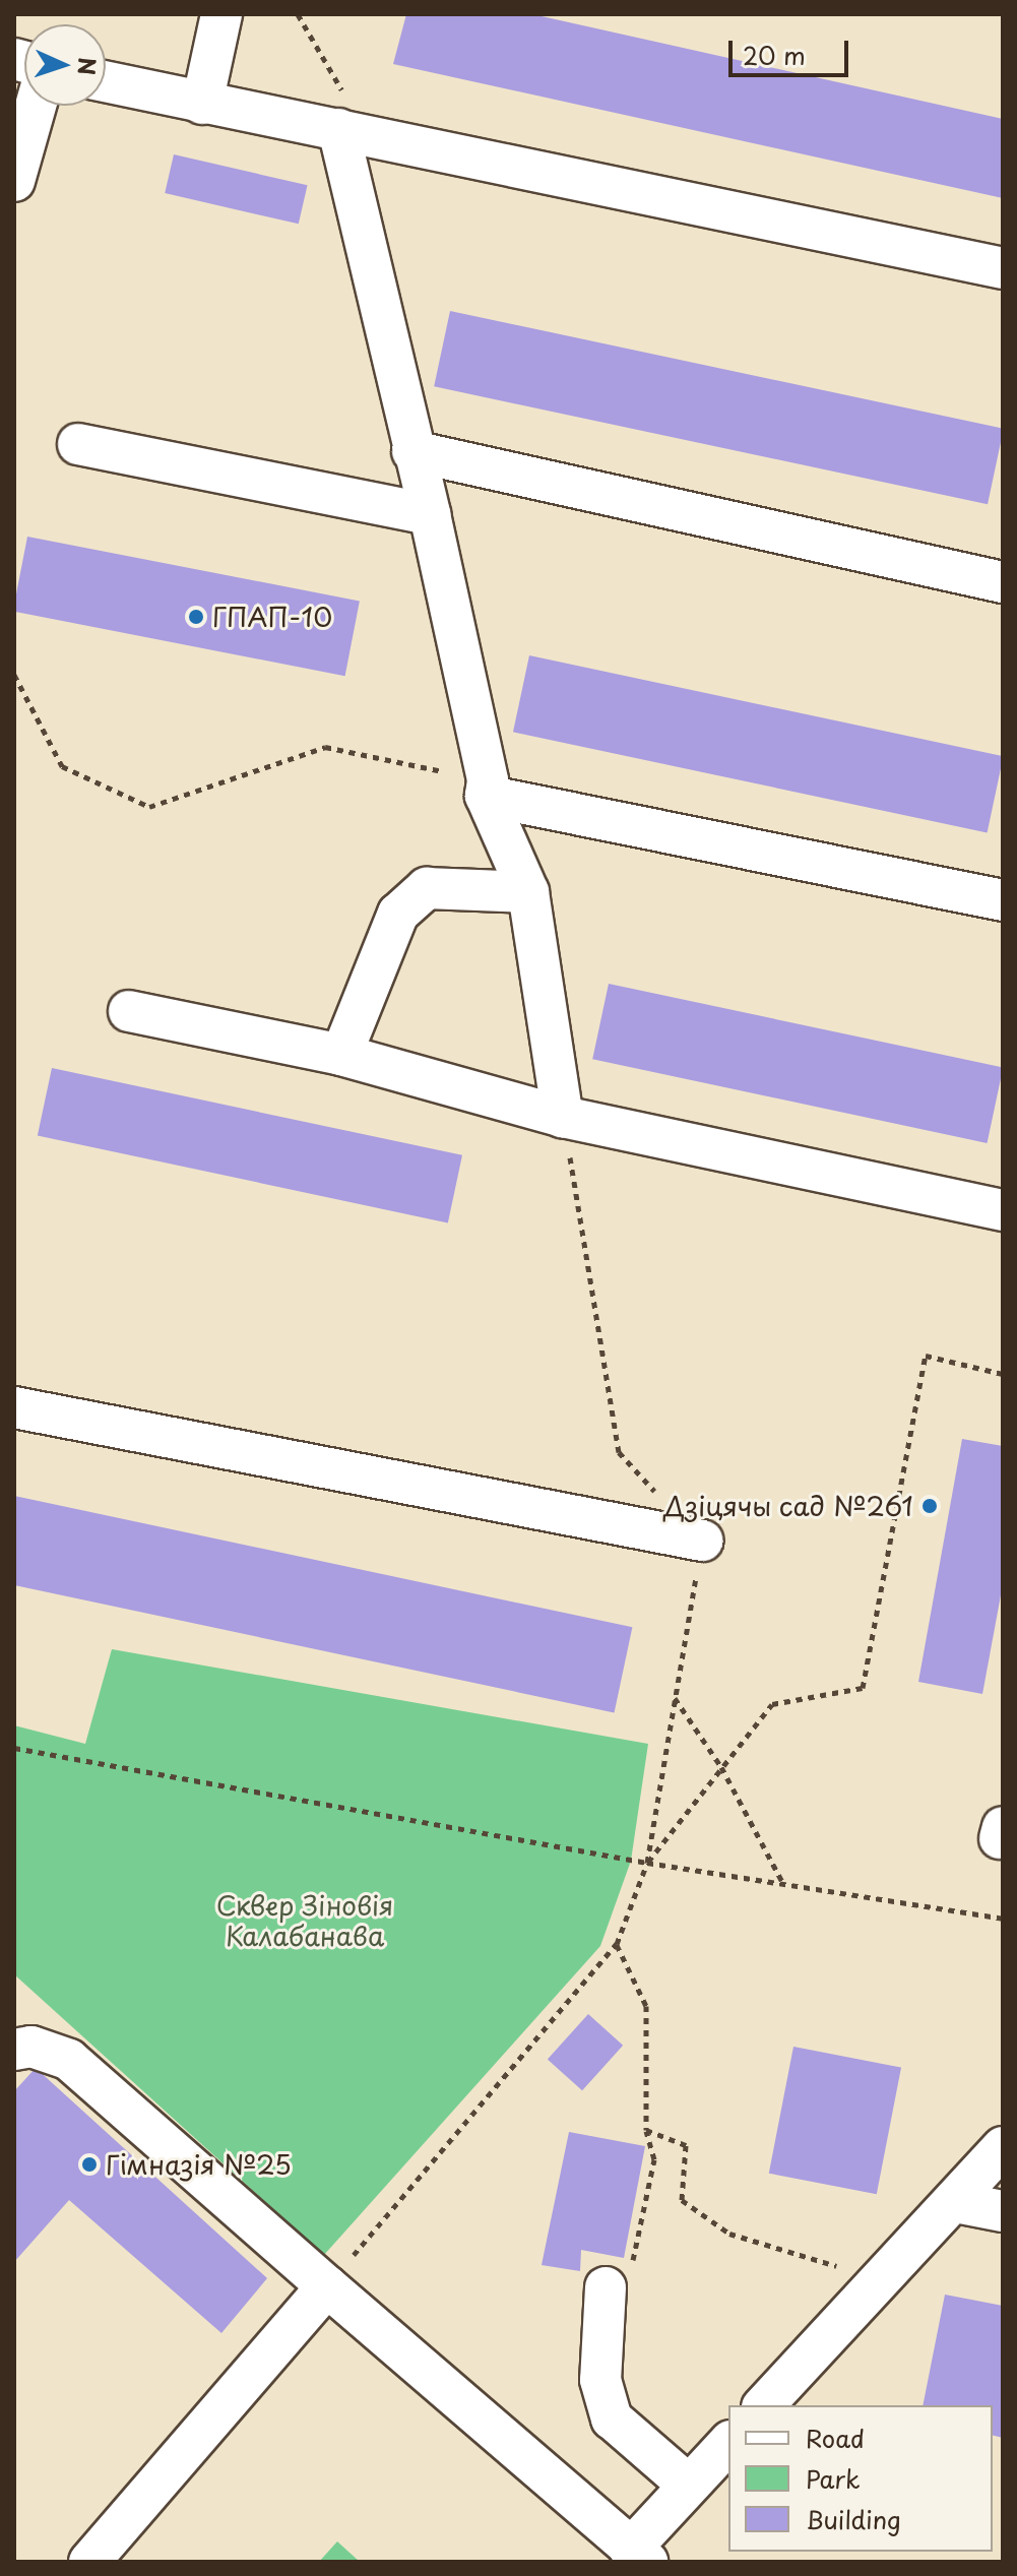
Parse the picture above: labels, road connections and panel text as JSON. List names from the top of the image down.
{
  "parks": ["Сквер Зіновія Калабанава"],
  "places": ["ГПАП-10", "Дзіцячы сад №261", "Гімназія №25"],
  "legend": ["Road", "Park", "Building"],
  "scale_bar": "20 m",
  "north": "right"
}
